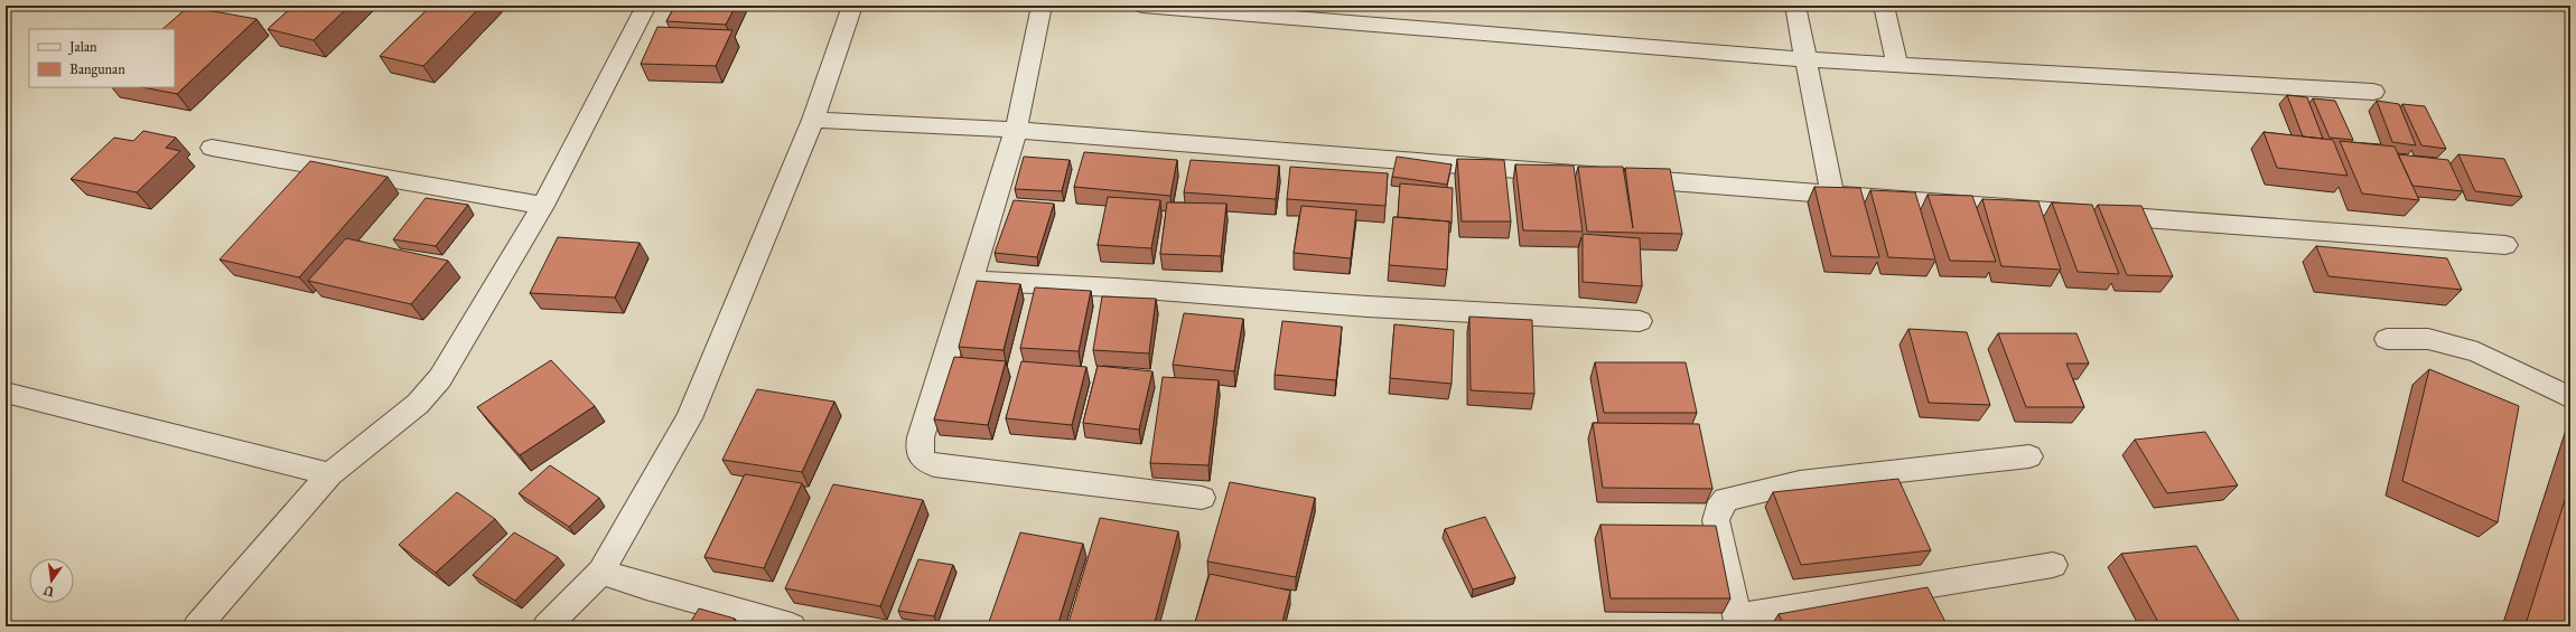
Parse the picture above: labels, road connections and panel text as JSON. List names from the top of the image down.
{
  "legend": ["Jalan", "Bangunan"],
  "north": "bottom"
}
